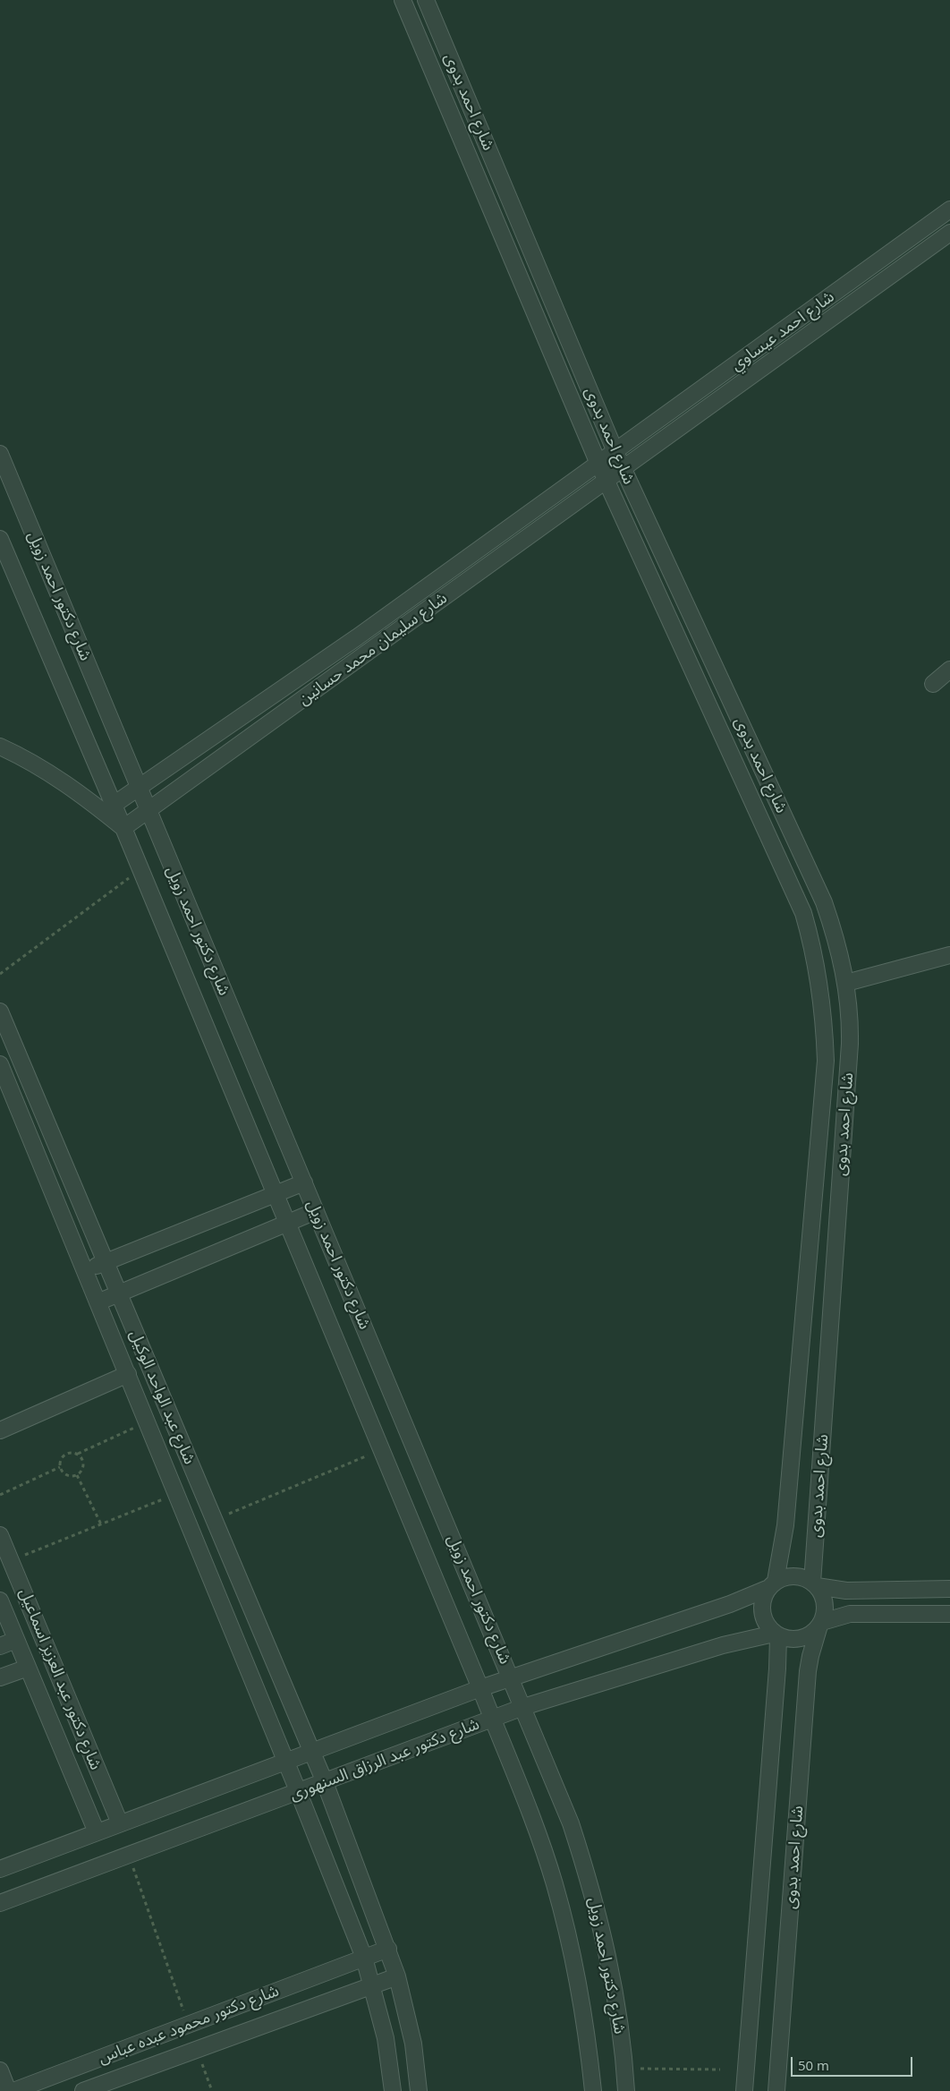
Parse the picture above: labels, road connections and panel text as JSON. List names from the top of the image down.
{
  "streets": {
    "street": [
      "شارع احمد بدوى",
      "شارع احمد عيساوي",
      "شارع دكتور احمد زويل",
      "شارع سليمان محمد حسانين",
      "شارع عبد الواحد الوكيل",
      "شارع دكتور عبد العزيز اسماعيل",
      "شارع دكتور عبد الرزاق السنهورى",
      "شارع دكتور محمود عبده عباس"
    ]
  },
  "crossings": [
    ["شارع احمد بدوى", "شارع احمد عيساوي"],
    ["شارع احمد بدوى", "شارع سليمان محمد حسانين"],
    ["شارع احمد بدوى", "شارع دكتور عبد الرزاق السنهورى"],
    ["شارع احمد عيساوي", "شارع سليمان محمد حسانين"],
    ["شارع دكتور احمد زويل", "شارع سليمان محمد حسانين"],
    ["شارع دكتور احمد زويل", "شارع دكتور عبد الرزاق السنهورى"],
    ["شارع عبد الواحد الوكيل", "شارع دكتور عبد الرزاق السنهورى"],
    ["شارع دكتور عبد العزيز اسماعيل", "شارع دكتور عبد الرزاق السنهورى"]
  ],
  "scale_bar": "50 m"
}
